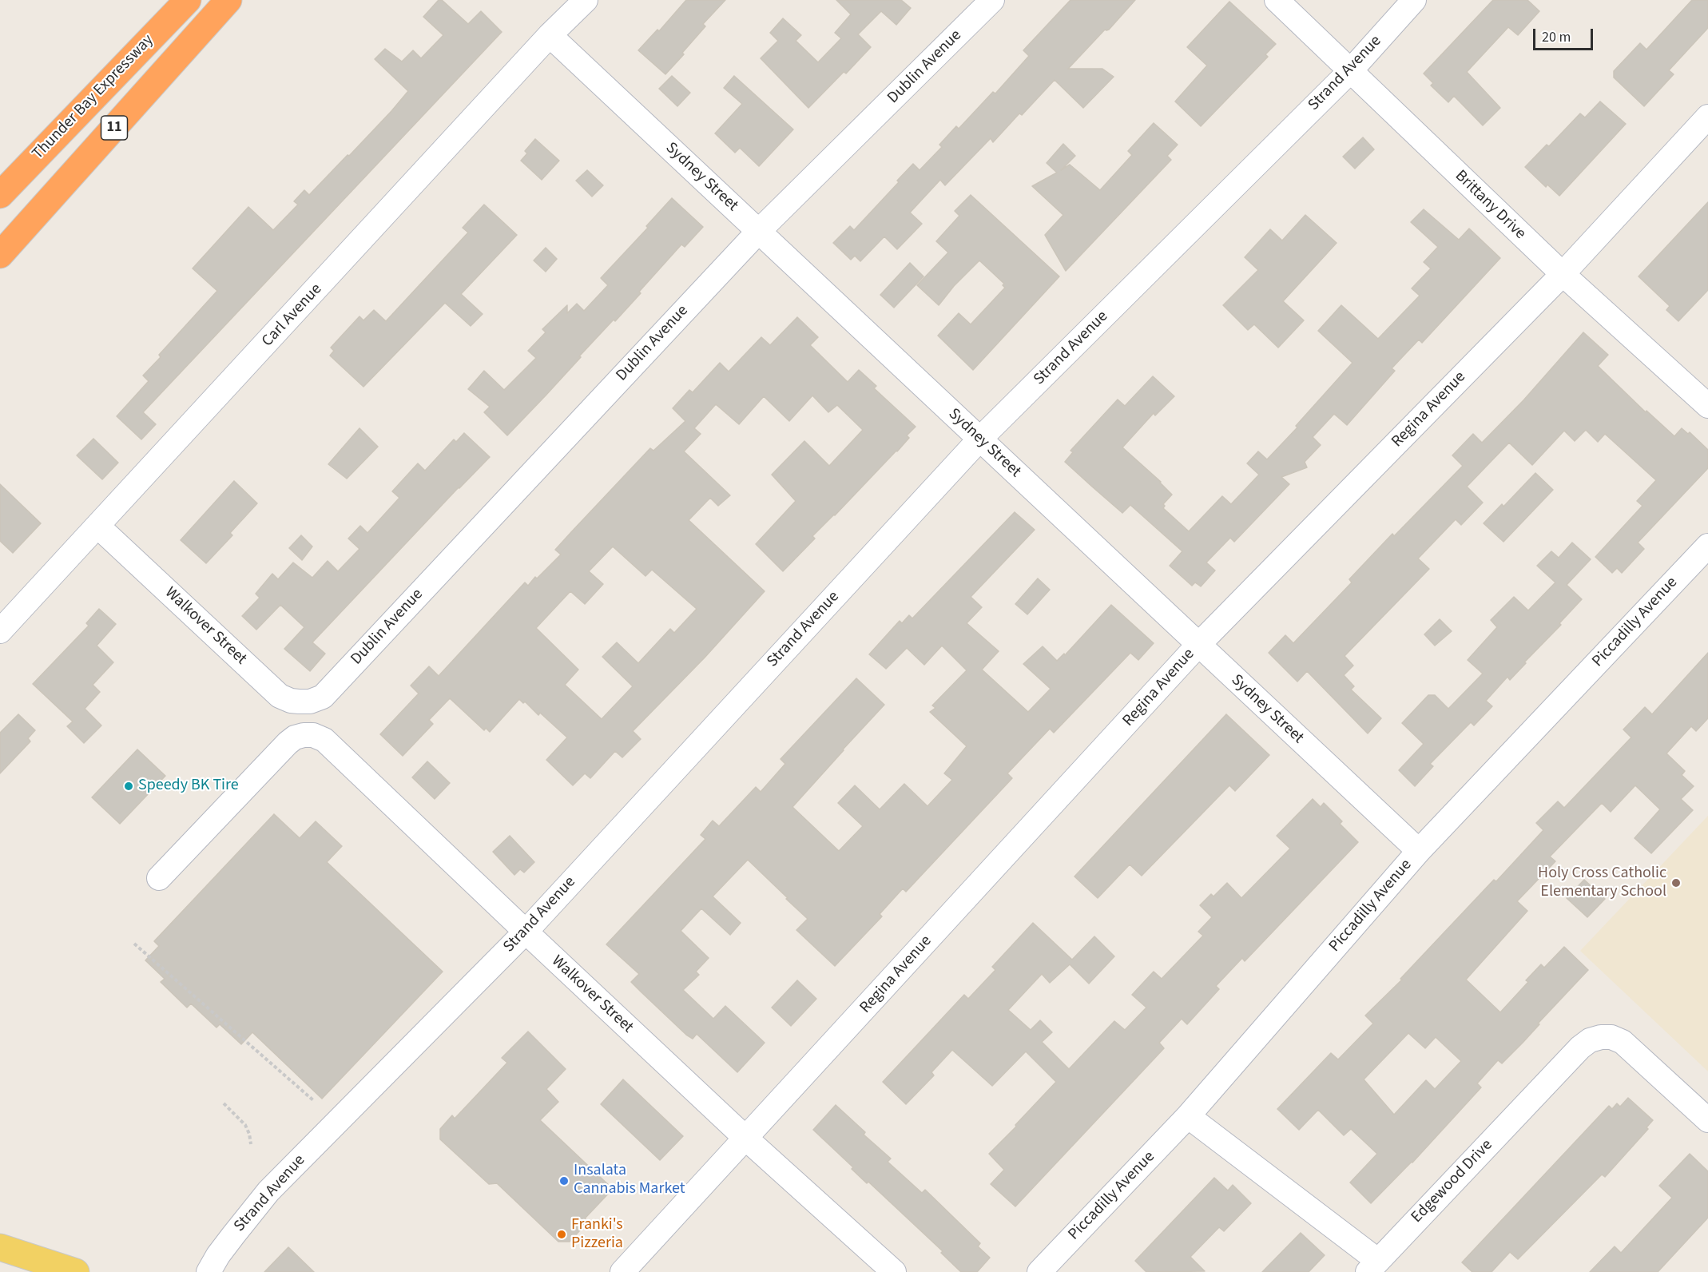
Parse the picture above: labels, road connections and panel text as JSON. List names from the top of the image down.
{
  "streets": {
    "highway": ["Thunder Bay Expressway", "11"],
    "street": [
      "Dublin Avenue",
      "Strand Avenue",
      "Sydney Street",
      "Brittany Drive",
      "Carl Avenue",
      "Regina Avenue",
      "Piccadilly Avenue",
      "Walkover Street",
      "Edgewood Drive"
    ]
  },
  "crossings": [
    ["Dublin Avenue", "Sydney Street"],
    ["Dublin Avenue", "Walkover Street"],
    ["Strand Avenue", "Sydney Street"],
    ["Strand Avenue", "Brittany Drive"],
    ["Strand Avenue", "Walkover Street"],
    ["Sydney Street", "Carl Avenue"],
    ["Sydney Street", "Regina Avenue"],
    ["Sydney Street", "Piccadilly Avenue"],
    ["Brittany Drive", "Regina Avenue"],
    ["Carl Avenue", "Walkover Street"],
    ["Regina Avenue", "Walkover Street"],
    ["Piccadilly Avenue", "Edgewood Drive"]
  ],
  "places": [
    "Speedy BK Tire",
    "Holy Cross Catholic Elementary School",
    "Insalata Cannabis Market",
    "Franki's Pizzeria"
  ],
  "scale_bar": "20 m"
}
